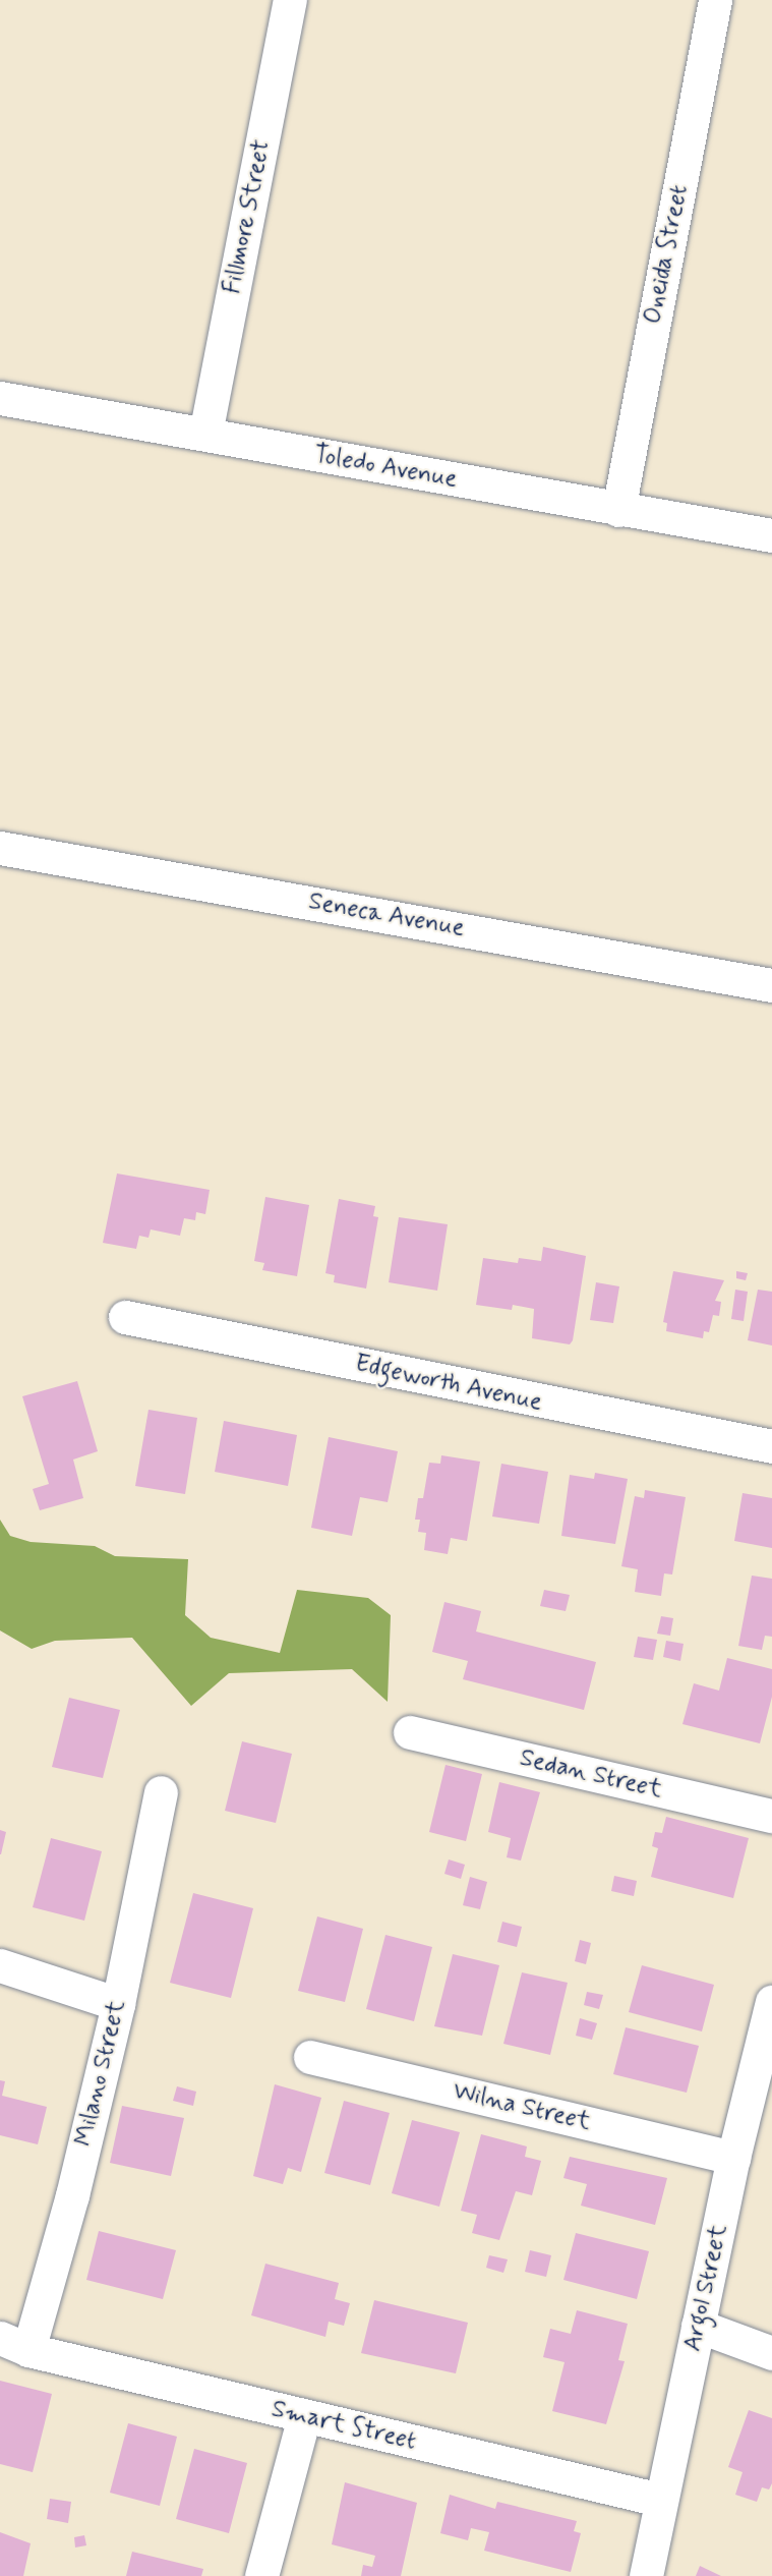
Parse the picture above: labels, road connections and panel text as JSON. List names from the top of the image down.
{
  "streets": {
    "street": [
      "Fillmore Street",
      "Oneida Street",
      "Toledo Avenue",
      "Seneca Avenue",
      "Edgeworth Avenue",
      "Sedan Street",
      "Milano Street",
      "Wilna Street",
      "Argol Street",
      "Smart Street"
    ]
  },
  "crossings": [
    ["Fillmore Street", "Toledo Avenue"],
    ["Oneida Street", "Toledo Avenue"],
    ["Milano Street", "Smart Street"],
    ["Wilna Street", "Argol Street"],
    ["Argol Street", "Smart Street"]
  ]
}
